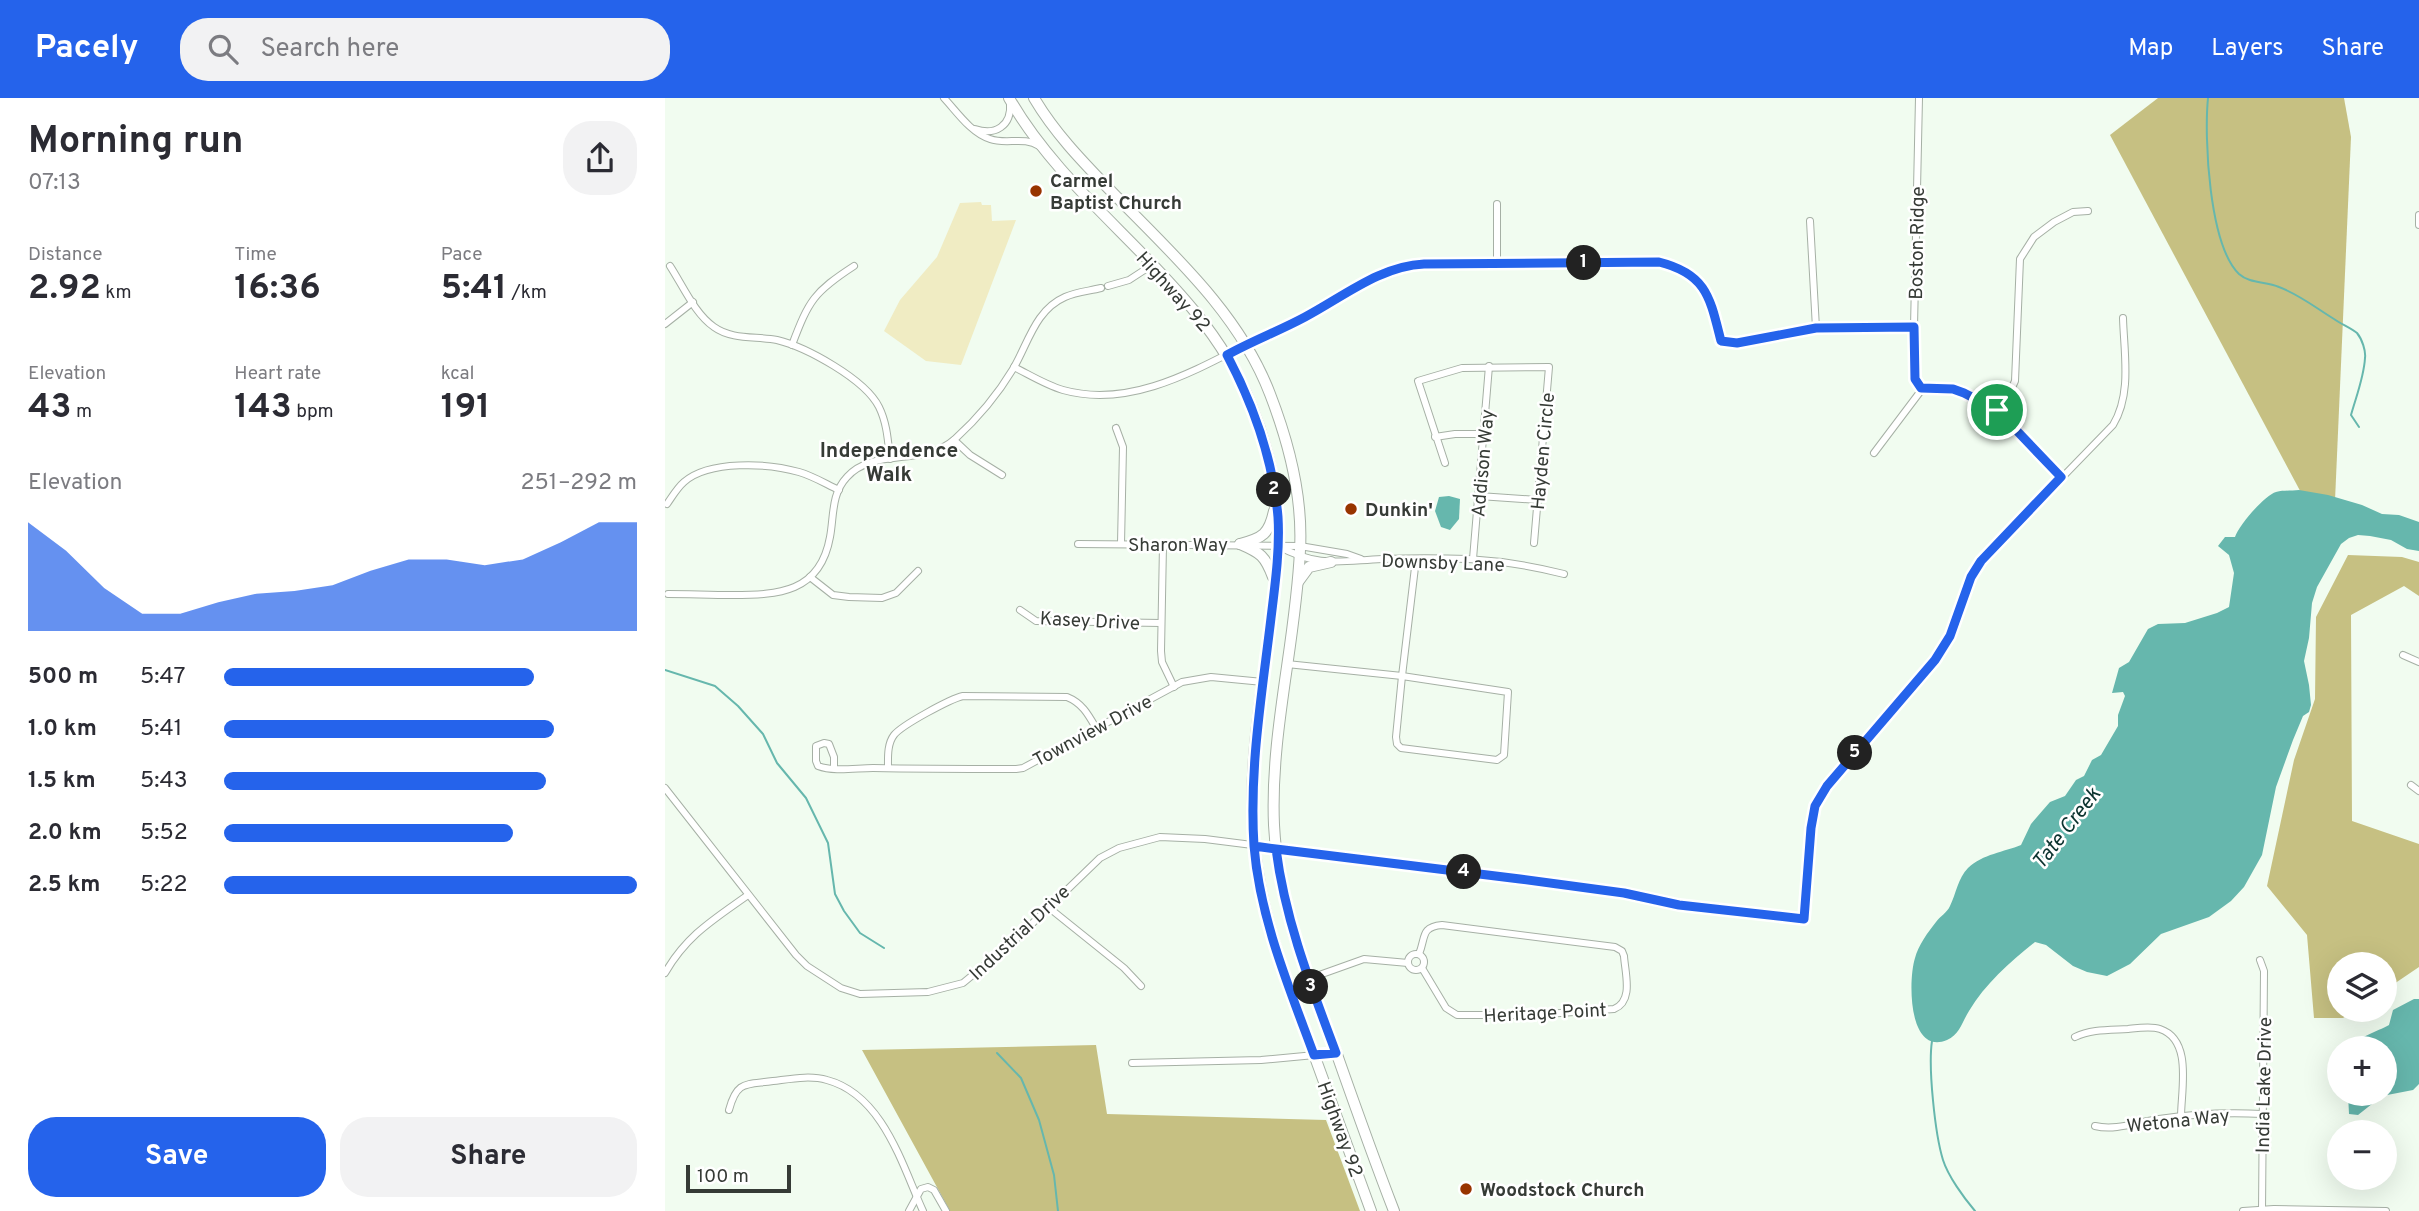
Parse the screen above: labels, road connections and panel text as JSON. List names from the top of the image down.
{
  "streets": {
    "main road": ["Highway 92"],
    "street": [
      "Boston Ridge",
      "Hayden Circle",
      "Addison Way",
      "Sharon Way",
      "Downsby Lane",
      "Kasey Drive",
      "Townview Drive",
      "Industrial Drive",
      "Heritage Point",
      "India Lake Drive",
      "Wetona Way"
    ]
  },
  "crossings": [
    ["Highway 92", "Sharon Way"],
    ["Highway 92", "Downsby Lane"],
    ["Highway 92", "Townview Drive"],
    ["Highway 92", "Industrial Drive"],
    ["Hayden Circle", "Addison Way"],
    ["Addison Way", "Downsby Lane"],
    ["Sharon Way", "Downsby Lane"],
    ["India Lake Drive", "Wetona Way"]
  ],
  "districts": ["Independence Walk"],
  "water": ["Tate Creek"],
  "places": ["Carmel Baptist Church", "Dunkin'", "Woodstock Church"],
  "scale_bar": "100 m",
  "page": {
    "header": "Pacely",
    "search": "Search here",
    "nav": ["Map", "Layers", "Share"],
    "heading": ["Morning run", "07:13"],
    "stats": [
      ["Distance", "2.92 km"],
      ["Time", "16:36"],
      ["Pace", "5:41 /km"],
      ["Elevation", "43 m"],
      ["Heart rate", "143 bpm"],
      ["kcal", "191"]
    ],
    "pins": [
      "1",
      "2",
      "5",
      "4",
      "3"
    ],
    "chart": ["Elevation", "251–292 m"],
    "list": [
      {
        "name": "500 m",
        "note": "5:47"
      },
      {
        "name": "1.0 km",
        "note": "5:41"
      },
      {
        "name": "1.5 km",
        "note": "5:43"
      },
      {
        "name": "2.0 km",
        "note": "5:52"
      },
      {
        "name": "2.5 km",
        "note": "5:22"
      }
    ],
    "map_buttons": ["+", "−"],
    "buttons": ["Save", "Share"],
    "scale": "100 m"
  }
}
